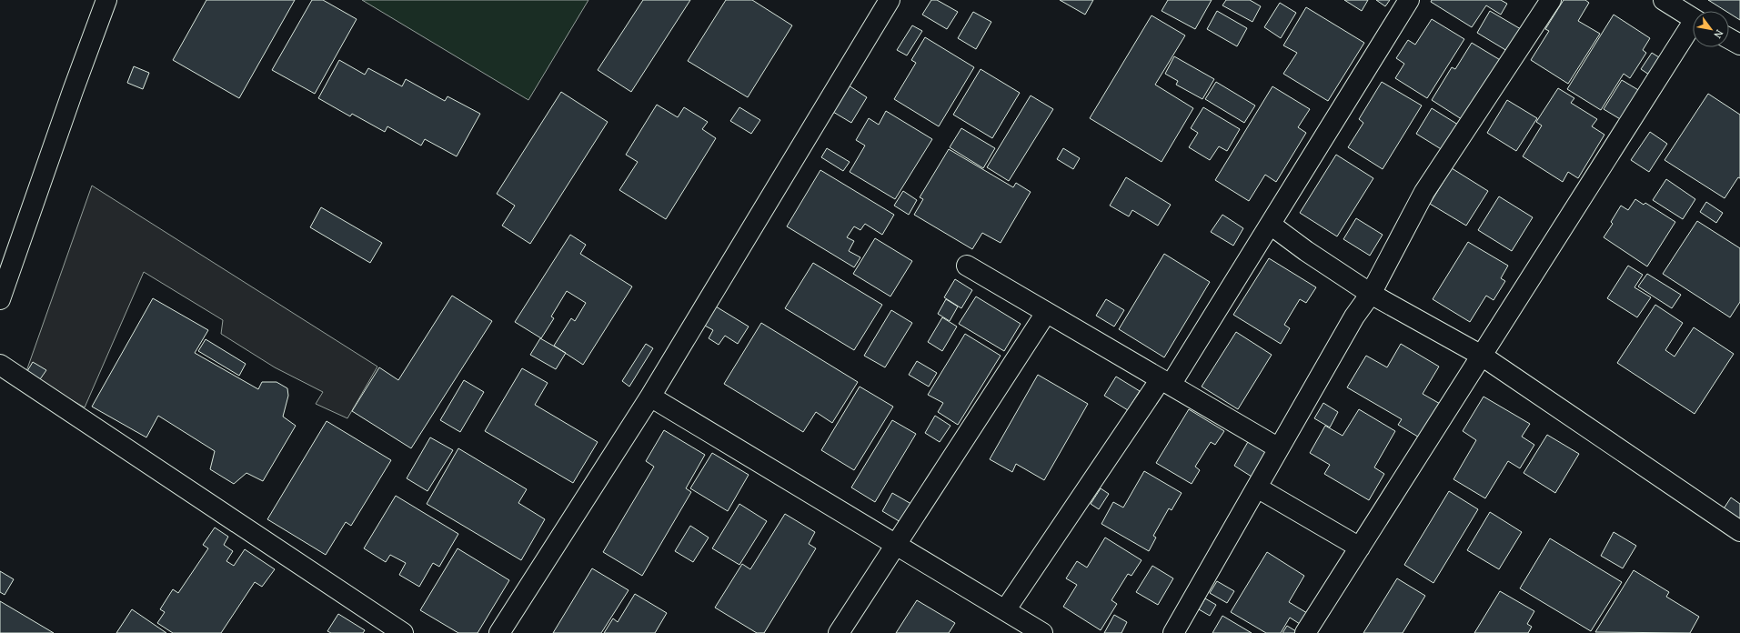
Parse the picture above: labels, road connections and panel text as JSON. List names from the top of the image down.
{
  "north": "bottom right"
}
